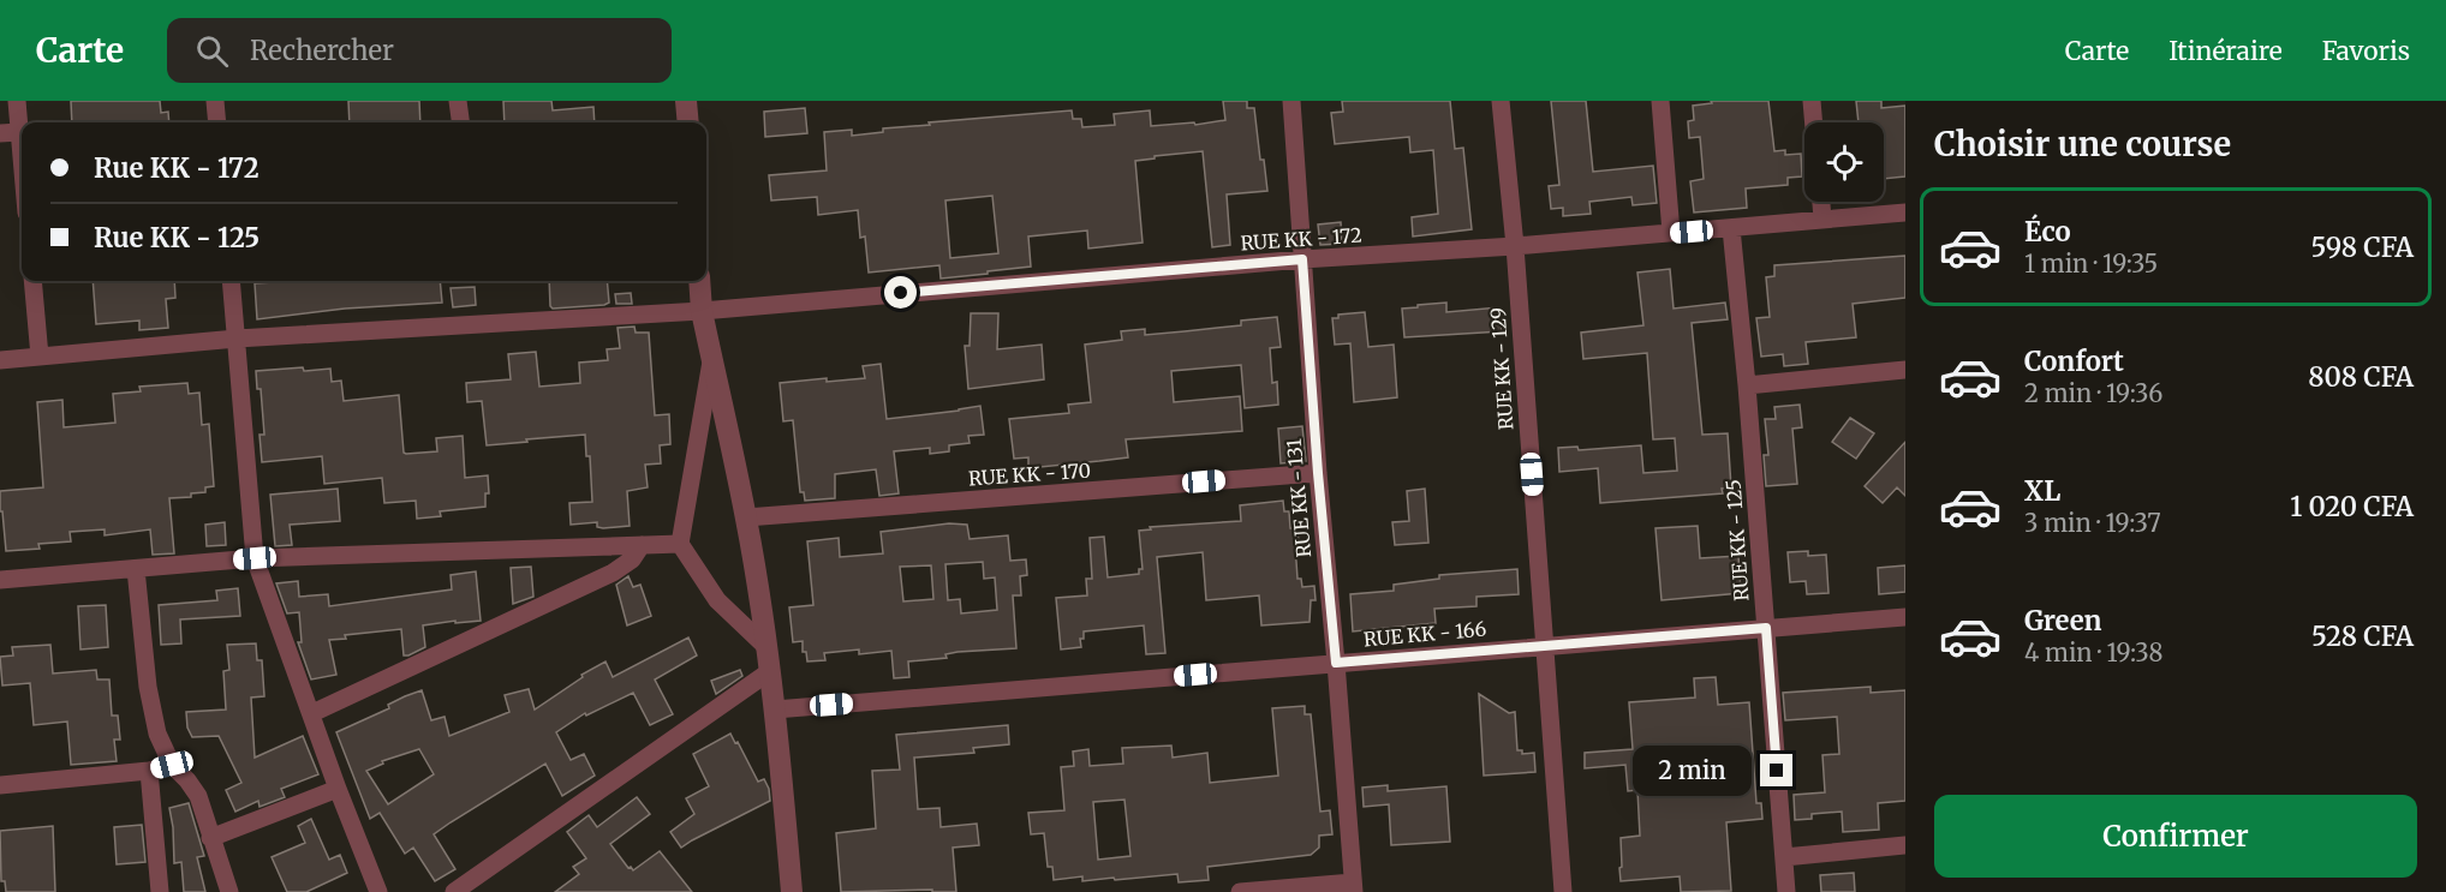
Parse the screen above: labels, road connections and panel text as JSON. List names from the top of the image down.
{
  "streets": {
    "street": [
      "RUE KK - 172",
      "RUE KK - 129",
      "RUE KK - 170",
      "RUE KK - 131",
      "RUE KK - 125",
      "RUE KK - 166"
    ]
  },
  "crossings": [
    ["RUE KK - 172", "RUE KK - 129"],
    ["RUE KK - 172", "RUE KK - 131"],
    ["RUE KK - 172", "RUE KK - 125"],
    ["RUE KK - 129", "RUE KK - 166"],
    ["RUE KK - 170", "RUE KK - 131"],
    ["RUE KK - 131", "RUE KK - 166"],
    ["RUE KK - 125", "RUE KK - 166"]
  ],
  "page": {
    "header": "Carte",
    "search": "Rechercher",
    "nav": ["Carte", "Itinéraire", "Favoris"],
    "heading": "Choisir une course",
    "banner": ["Rue KK - 172", "Rue KK - 125"],
    "list": [
      {
        "name": "Éco",
        "note": "1 min · 19:35",
        "value": "598 CFA"
      },
      {
        "name": "Confort",
        "note": "2 min · 19:36",
        "value": "808 CFA"
      },
      {
        "name": "XL",
        "note": "3 min · 19:37",
        "value": "1 020 CFA"
      },
      {
        "name": "Green",
        "note": "4 min · 19:38",
        "value": "528 CFA"
      }
    ],
    "bubble": "2 min",
    "buttons": "Confirmer"
  }
}
